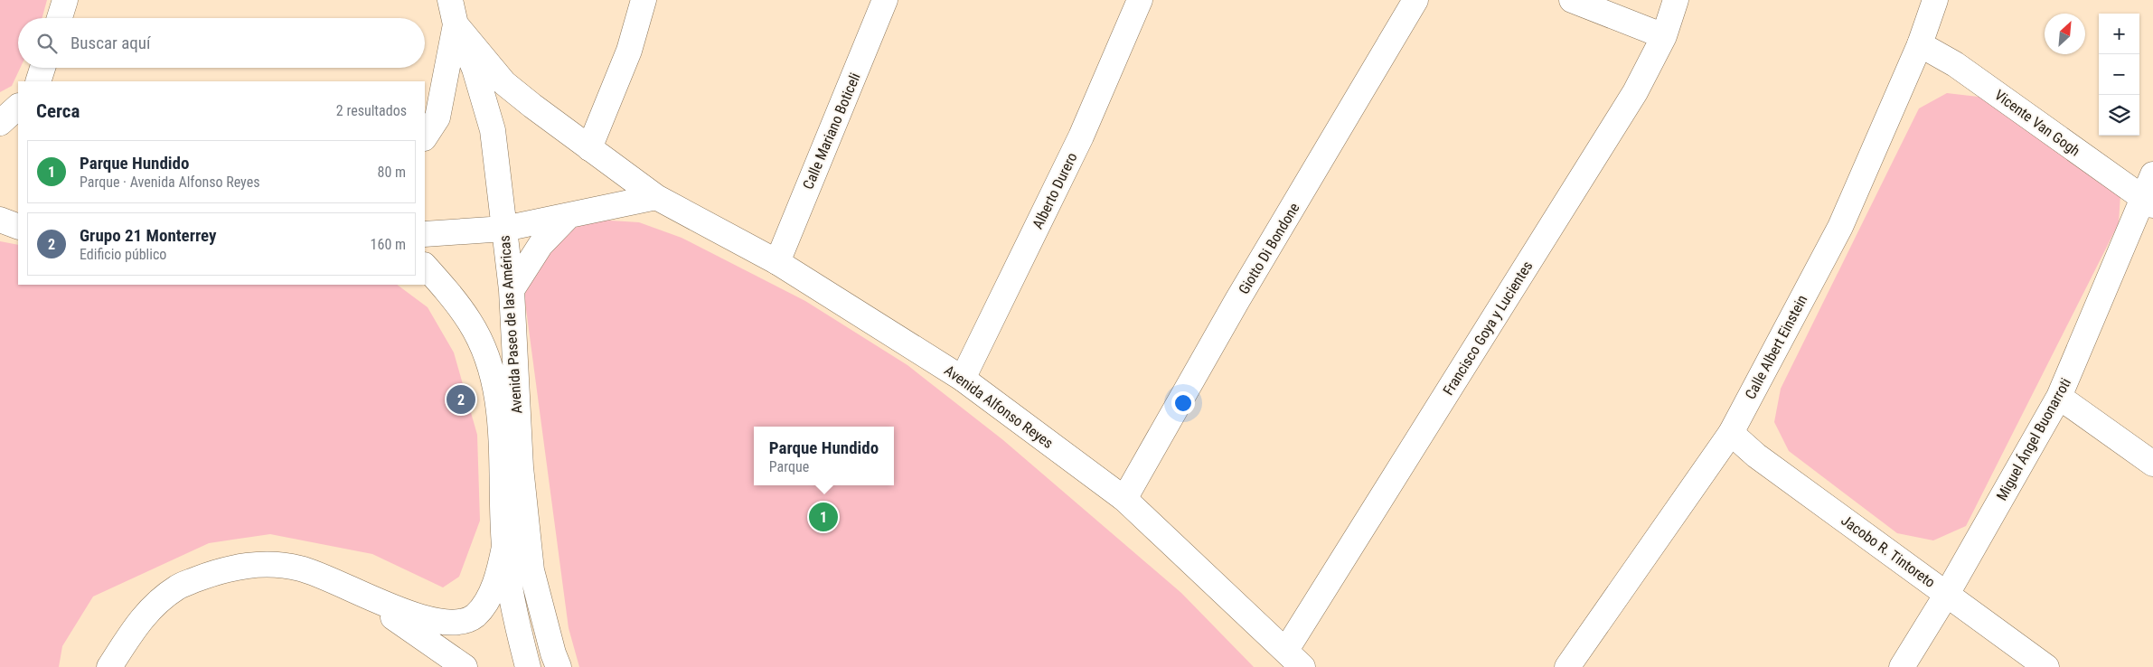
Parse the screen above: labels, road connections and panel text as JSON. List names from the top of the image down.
{
  "streets": {
    "street": [
      "Vicente Van Gogh",
      "Calle Mariano Boticeli",
      "Alberto Durero",
      "Giotto Di Bondone",
      "Avenida Paseo de las Américas",
      "Francisco Goya y Lucientes",
      "Calle Albert Einstein",
      "Avenida Alfonso Reyes",
      "Miguel Ángel Buonarroti",
      "Jacobo R. Tintoreto"
    ]
  },
  "crossings": [
    ["Vicente Van Gogh", "Calle Albert Einstein"],
    ["Vicente Van Gogh", "Miguel Ángel Buonarroti"],
    ["Calle Mariano Boticeli", "Avenida Alfonso Reyes"],
    ["Alberto Durero", "Avenida Alfonso Reyes"],
    ["Giotto Di Bondone", "Avenida Alfonso Reyes"],
    ["Avenida Paseo de las Américas", "Avenida Alfonso Reyes"],
    ["Francisco Goya y Lucientes", "Avenida Alfonso Reyes"],
    ["Calle Albert Einstein", "Jacobo R. Tintoreto"],
    ["Miguel Ángel Buonarroti", "Jacobo R. Tintoreto"]
  ],
  "north": "top right",
  "page": {
    "map_buttons": ["+", "−"],
    "search": "Buscar aquí",
    "heading": ["Cerca", "2 resultados"],
    "list": [
      {
        "mark": "1",
        "name": "Parque Hundido",
        "note": "Parque · Avenida Alfonso Reyes",
        "value": "80 m"
      },
      {
        "mark": "2",
        "name": "Grupo 21 Monterrey",
        "note": "Edificio público",
        "value": "160 m"
      }
    ],
    "pins": ["2", "1"],
    "popup": ["Parque Hundido", "Parque"]
  }
}
